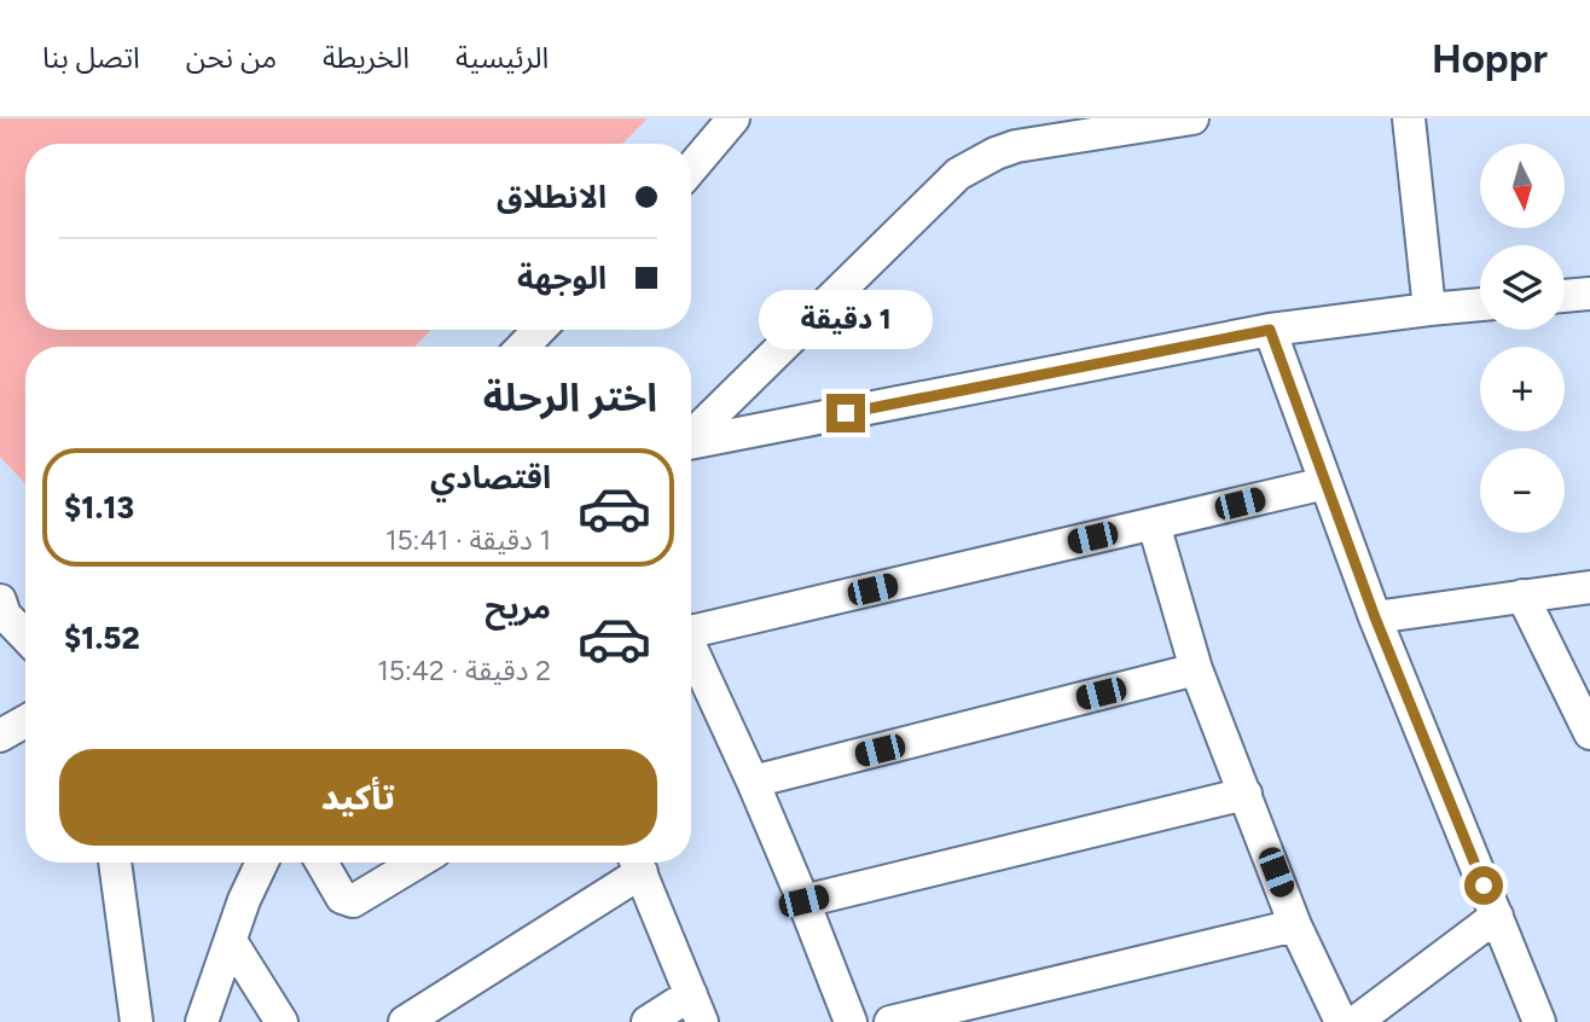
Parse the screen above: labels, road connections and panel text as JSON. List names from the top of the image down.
{
  "north": "bottom",
  "page": {
    "header": "Hoppr",
    "nav": [
      "الرئيسية",
      "الخريطة",
      "من نحن",
      "اتصل بنا"
    ],
    "map_buttons": ["+", "−"],
    "banner": ["الانطلاق", "الوجهة"],
    "bubble": "1 دقيقة",
    "heading": "اختر الرحلة",
    "list": [
      {
        "name": "اقتصادي",
        "note": "1 دقيقة · 15:41",
        "value": "$1.13"
      },
      {
        "name": "مريح",
        "note": "2 دقيقة · 15:42",
        "value": "$1.52"
      }
    ],
    "buttons": "تأكيد"
  }
}
